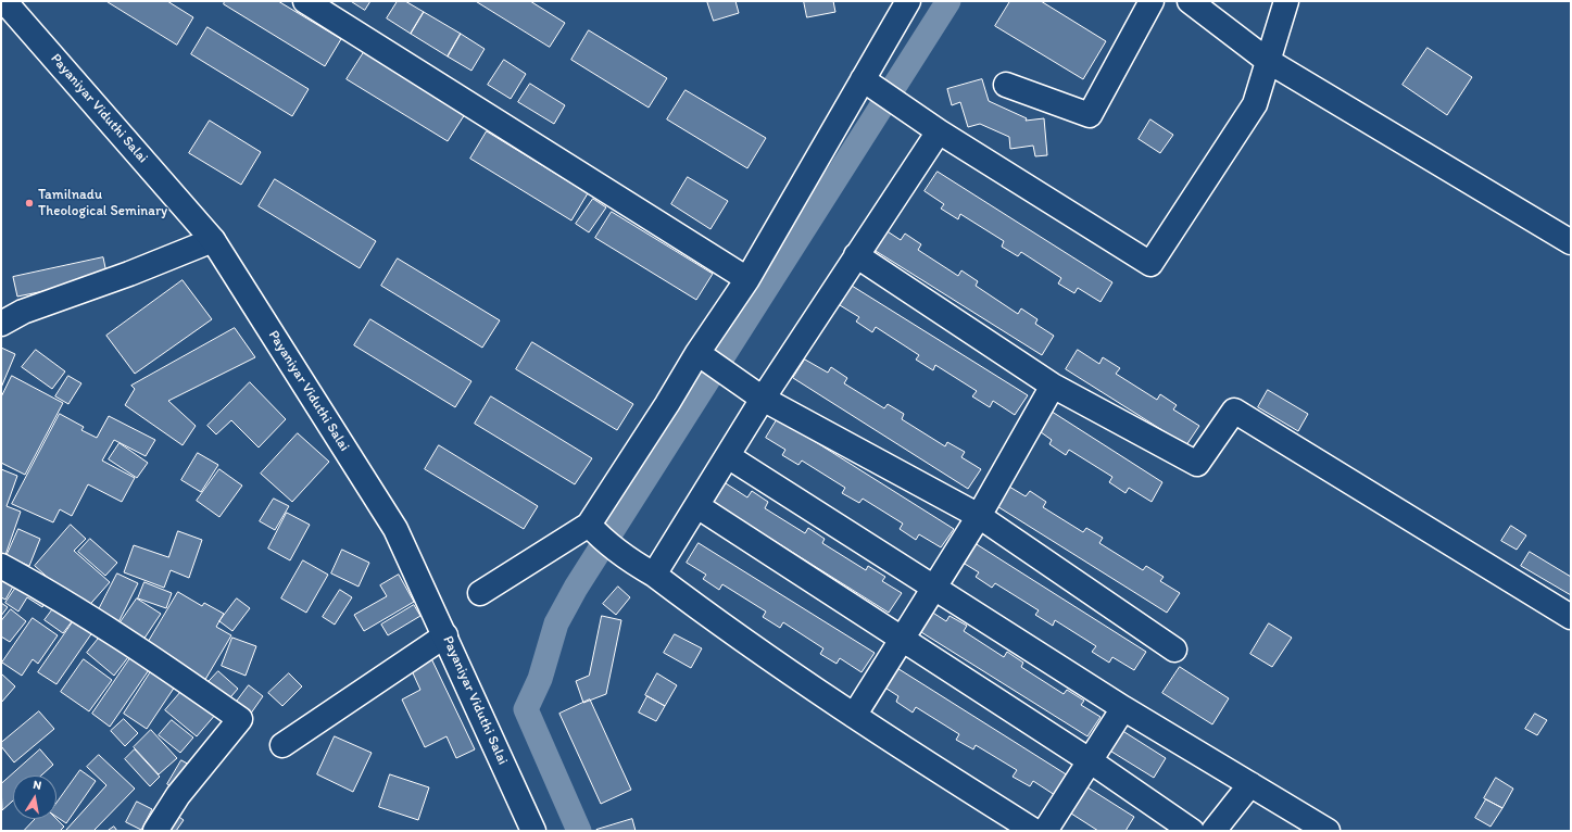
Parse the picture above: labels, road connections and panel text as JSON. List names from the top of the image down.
{
  "streets": {
    "street": ["Payaniyar Viduthi Salai"]
  },
  "places": ["Tamilnadu Theological Seminary"],
  "north": "top"
}
